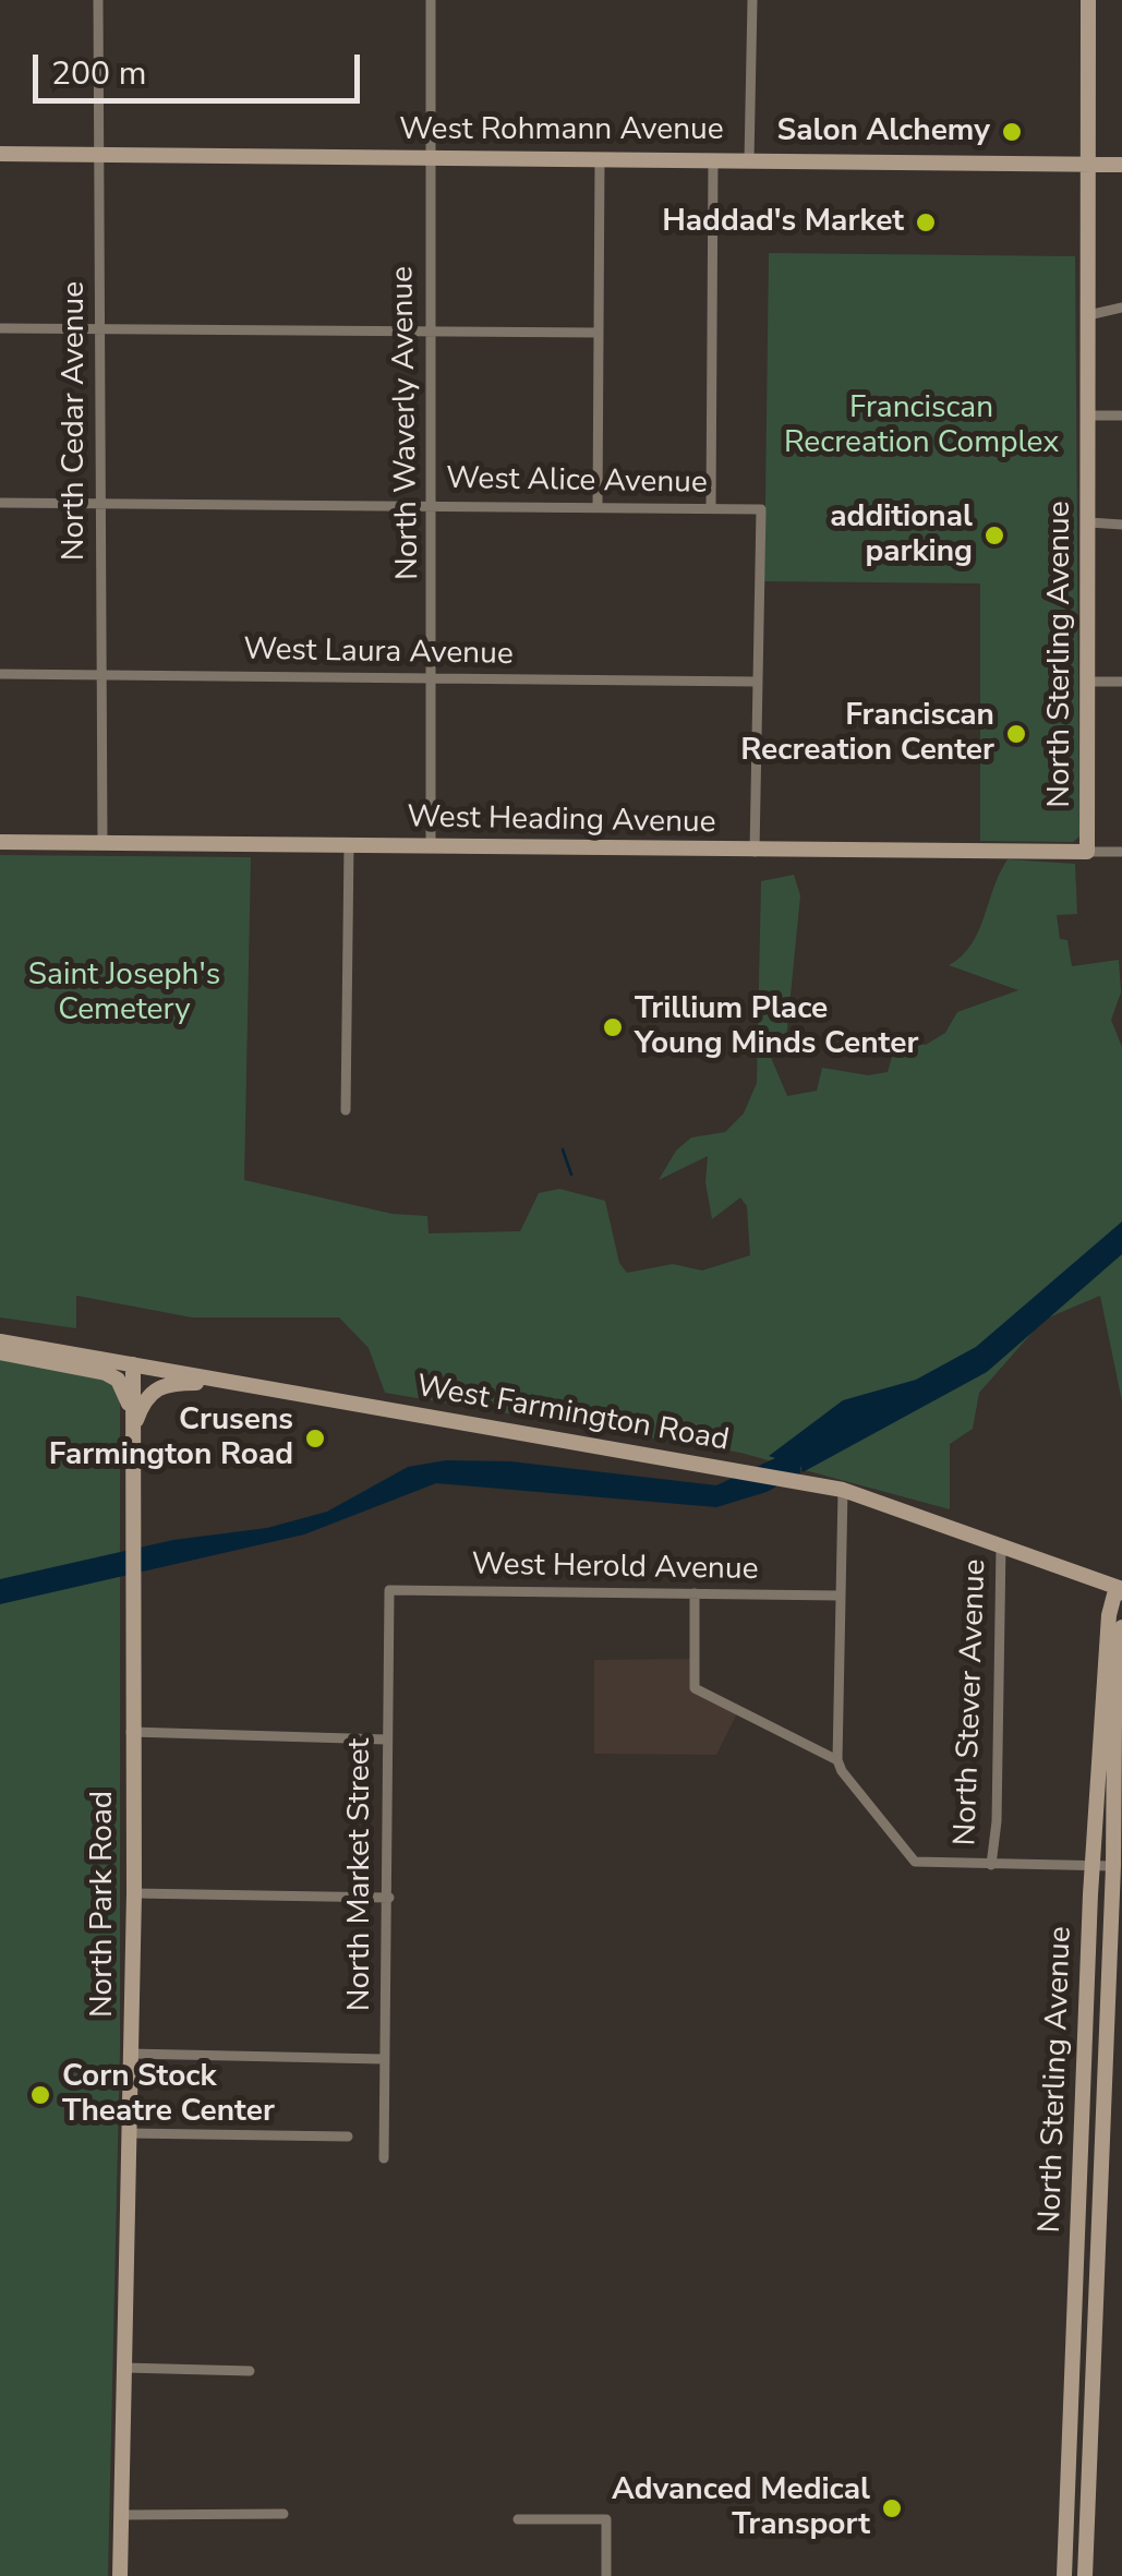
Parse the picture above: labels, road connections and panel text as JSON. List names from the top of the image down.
{
  "streets": {
    "street": [
      "West Rohmann Avenue",
      "North Cedar Avenue",
      "North Waverly Avenue",
      "West Alice Avenue",
      "West Laura Avenue",
      "North Sterling Avenue",
      "West Heading Avenue",
      "West Farmington Road",
      "West Herold Avenue",
      "North Stever Avenue",
      "North Market Street",
      "North Park Road"
    ]
  },
  "crossings": [
    ["West Rohmann Avenue", "North Cedar Avenue"],
    ["West Rohmann Avenue", "North Waverly Avenue"],
    ["West Rohmann Avenue", "North Sterling Avenue"],
    ["North Cedar Avenue", "West Alice Avenue"],
    ["North Cedar Avenue", "West Laura Avenue"],
    ["North Cedar Avenue", "West Heading Avenue"],
    ["North Waverly Avenue", "West Alice Avenue"],
    ["North Waverly Avenue", "West Laura Avenue"],
    ["North Waverly Avenue", "West Heading Avenue"],
    ["West Alice Avenue", "West Laura Avenue"],
    ["North Sterling Avenue", "West Heading Avenue"],
    ["North Sterling Avenue", "West Farmington Road"],
    ["West Farmington Road", "North Stever Avenue"],
    ["West Farmington Road", "North Park Road"],
    ["West Herold Avenue", "North Market Street"]
  ],
  "parks": ["Franciscan Recreation Complex", "Saint Joseph's Cemetery"],
  "places": [
    "Salon Alchemy",
    "Haddad's Market",
    "additional parking",
    "Franciscan Recreation Center",
    "Trillium Place Young Minds Center",
    "Crusens Farmington Road",
    "Corn Stock Theatre Center",
    "Advanced Medical Transport"
  ],
  "scale_bar": "200 m"
}
